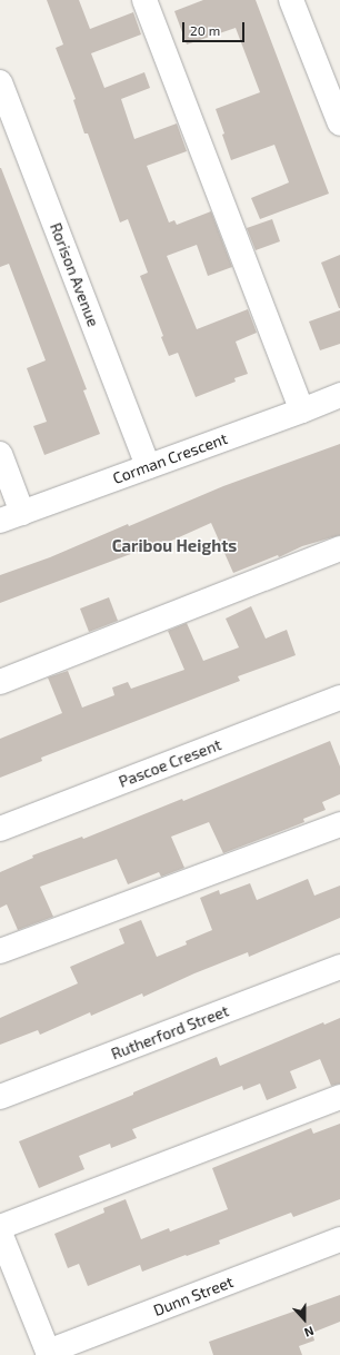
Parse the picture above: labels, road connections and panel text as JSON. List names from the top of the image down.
{
  "streets": {
    "street": [
      "Rorison Avenue",
      "Corman Crescent",
      "Pascoe Cresent",
      "Rutherford Street",
      "Dunn Street"
    ]
  },
  "crossings": [
    ["Rorison Avenue", "Corman Crescent"]
  ],
  "districts": ["Caribou Heights"],
  "scale_bar": "20 m",
  "north": "bottom"
}
